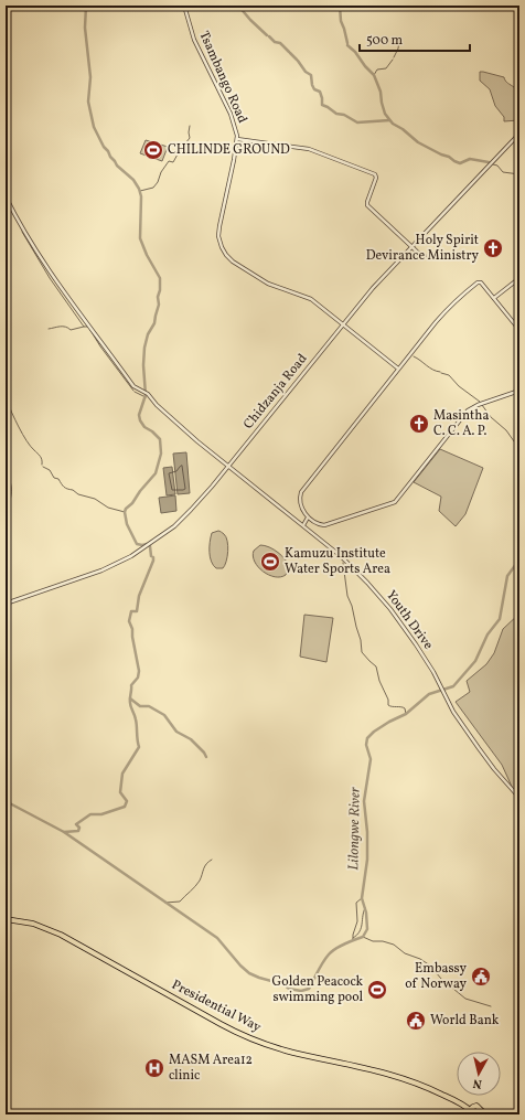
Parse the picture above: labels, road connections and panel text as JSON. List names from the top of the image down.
{
  "streets": {
    "main road": ["Presidential Way"],
    "street": ["Tsambango Road", "Chidzanja Road", "Youth Drive"]
  },
  "crossings": [
    ["Tsambango Road", "Chidzanja Road"],
    ["Chidzanja Road", "Youth Drive"]
  ],
  "water": ["Lilongwe River"],
  "places": {
    "sports": ["CHILINDE GROUND", "Kamuzu Institute Water Sports Area", "Golden Peacock swimming pool"],
    "church": ["Holy Spirit Devirance Ministry", "Masintha C. C. A. P."],
    "public building": ["Embassy of Norway", "World Bank"],
    "hospital": ["MASM Area12 clinic"]
  },
  "scale_bar": "500 m",
  "north": "bottom"
}
